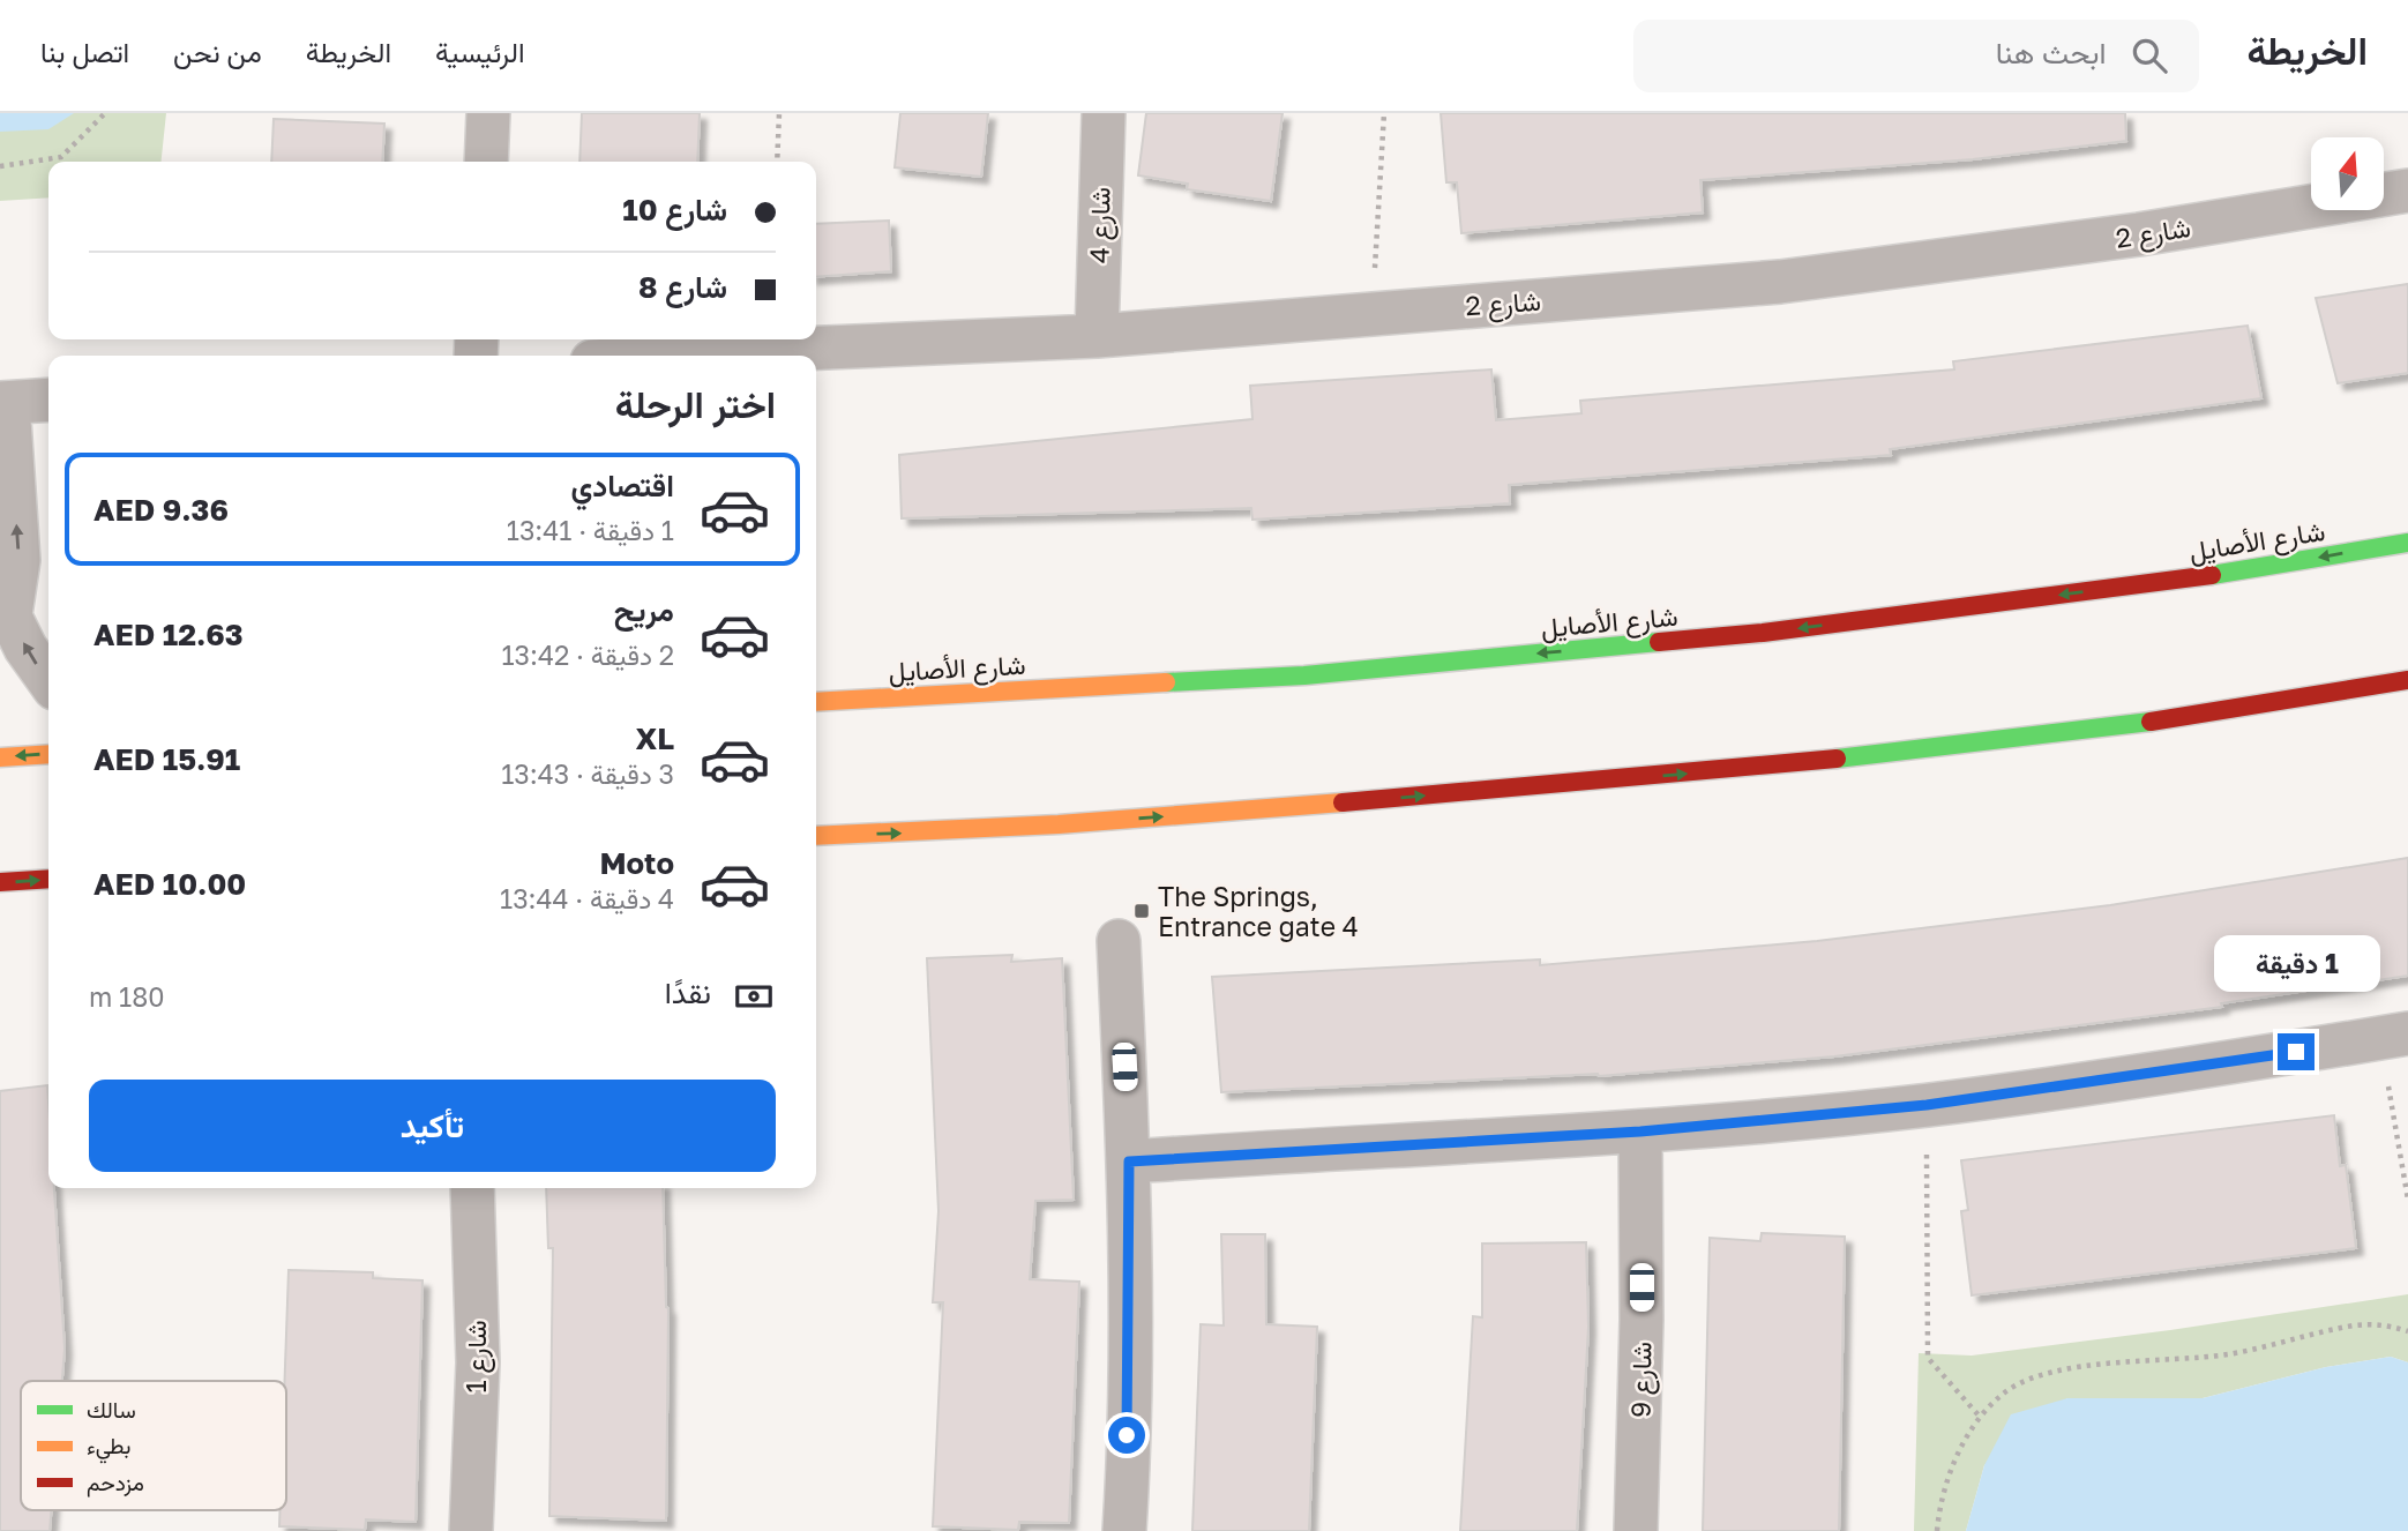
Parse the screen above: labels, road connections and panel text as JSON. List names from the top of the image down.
{
  "streets": {
    "main road": ["شارع الأصايل"],
    "street": [
      "شارع 4",
      "شارع 2",
      "شارع 1",
      "شارع 9"
    ]
  },
  "crossings": [
    ["شارع 4", "شارع 2"]
  ],
  "places": {
    "transit": ["The Springs, Entrance gate 4"]
  },
  "legend": ["سالك", "بطيء", "مزدحم"],
  "north": "top",
  "page": {
    "header": "الخريطة",
    "search": "ابحث هنا",
    "nav": [
      "الرئيسية",
      "الخريطة",
      "من نحن",
      "اتصل بنا"
    ],
    "banner": ["شارع 10", "شارع 8"],
    "heading": "اختر الرحلة",
    "list": [
      {
        "name": "اقتصادي",
        "note": "1 دقيقة · 13:41",
        "value": "AED 9.36"
      },
      {
        "name": "مريح",
        "note": "2 دقيقة · 13:42",
        "value": "AED 12.63"
      },
      {
        "name": "XL",
        "note": "3 دقيقة · 13:43",
        "value": "AED 15.91"
      },
      {
        "name": "Moto",
        "note": "4 دقيقة · 13:44",
        "value": "AED 10.00"
      }
    ],
    "bubble": "1 دقيقة",
    "pay": ["نقدًا", "180 m"],
    "buttons": "تأكيد"
  }
}
